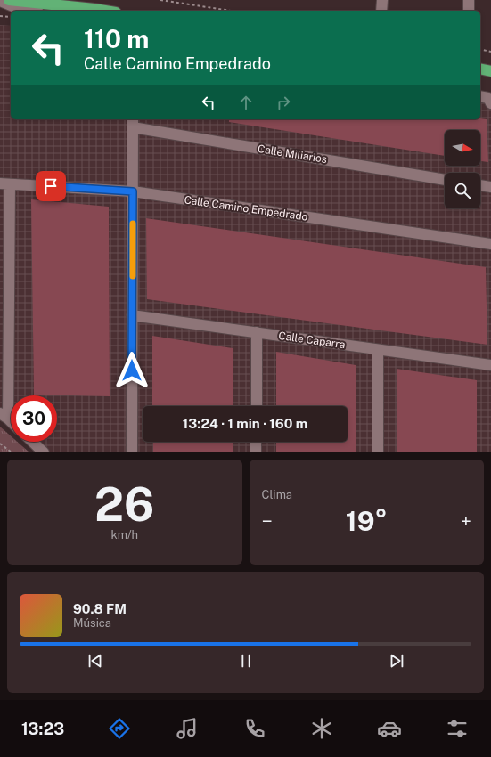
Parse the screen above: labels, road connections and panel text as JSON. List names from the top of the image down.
{
  "streets": {
    "street": ["Calle Miliarios", "Calle Camino Empedrado", "Calle Caparra"]
  },
  "north": "right",
  "page": {
    "turn": ["110 m", "Calle Camino Empedrado"],
    "limit": "30",
    "trip": "13:24 · 1 min · 160 m",
    "tile": [
      ["26", "km/h"],
      "Clima"
    ],
    "heat": ["−", "19°", "+"],
    "song": ["90.8 FM", "Música"],
    "tabs": "13:23"
  }
}
